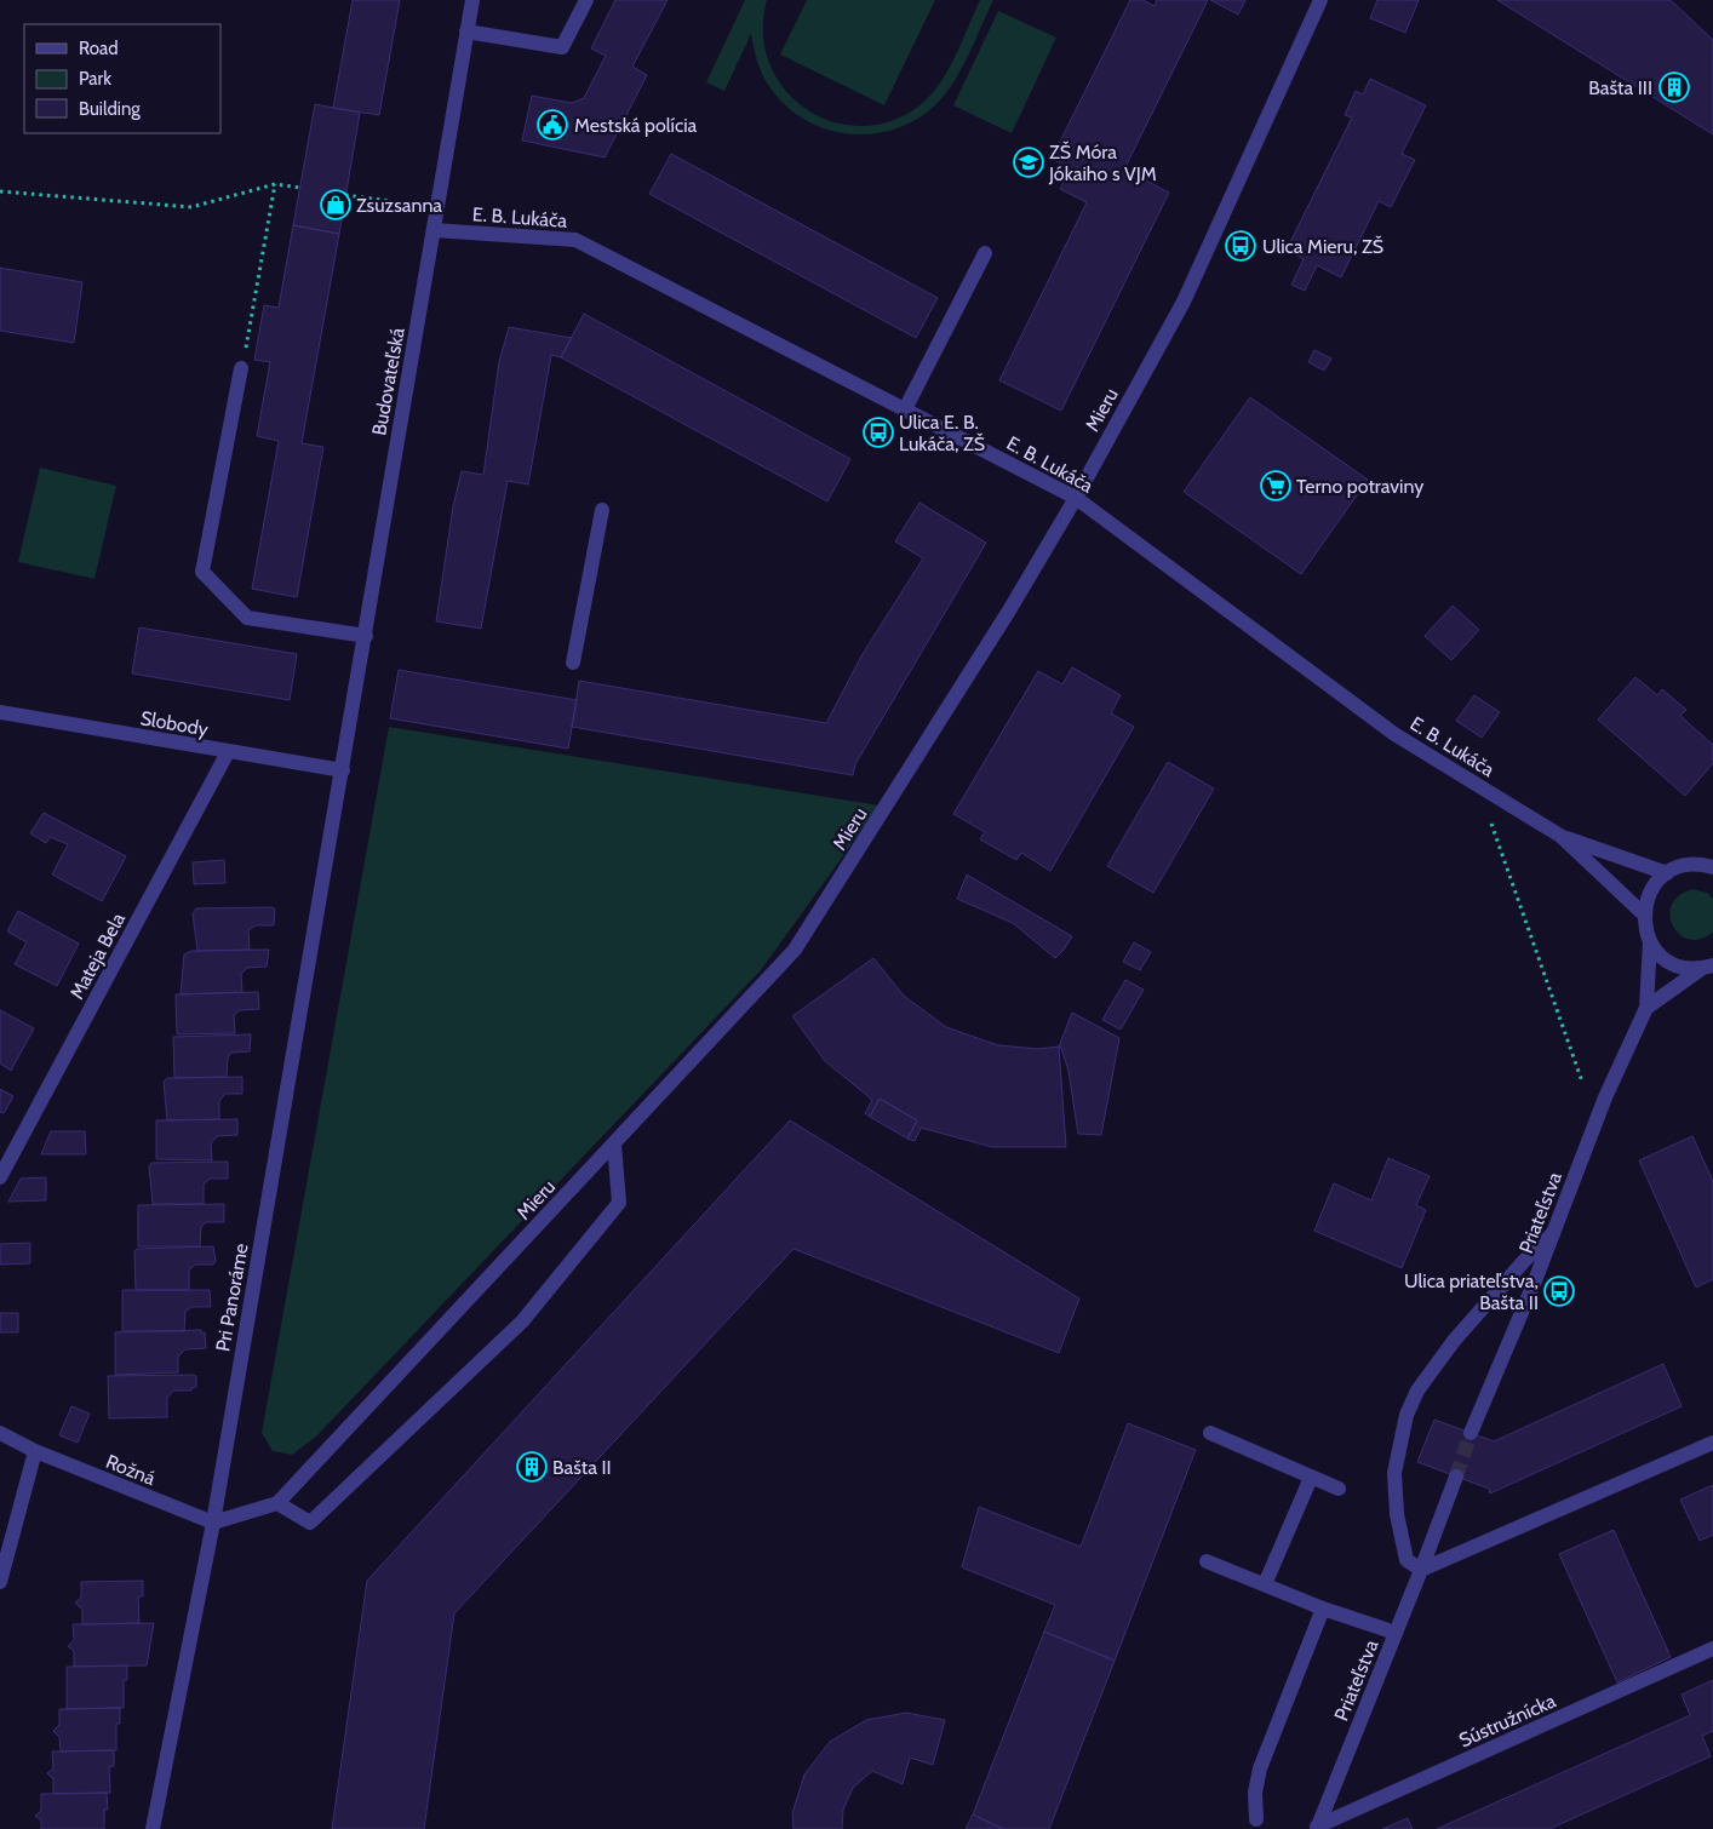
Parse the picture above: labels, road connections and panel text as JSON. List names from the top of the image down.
{
  "streets": {
    "street": [
      "E. B. Lukáča",
      "Budovateľská",
      "Mieru",
      "Slobody",
      "Mateja Bela",
      "Priateľstva",
      "Pri Panoráme",
      "Rožná",
      "Sústružnícka"
    ]
  },
  "crossings": [
    ["E. B. Lukáča", "Budovateľská"],
    ["E. B. Lukáča", "Mieru"],
    ["E. B. Lukáča", "Priateľstva"],
    ["Budovateľská", "Slobody"],
    ["Budovateľská", "Pri Panoráme"],
    ["Mieru", "Pri Panoráme"],
    ["Mieru", "Rožná"],
    ["Slobody", "Mateja Bela"],
    ["Slobody", "Pri Panoráme"],
    ["Priateľstva", "Sústružnícka"],
    ["Pri Panoráme", "Rožná"]
  ],
  "places": {
    "building": ["Bašta III", "Bašta II"],
    "public building": ["Mestská polícia"],
    "school or university": ["ZŠ Móra Jókaiho s VJM"],
    "shop": ["Zsuzsanna"],
    "bus stop": ["Ulica Mieru, ZŠ", "Ulica E. B. Lukáča, ZŠ", "Ulica priateľstva, Bašta II"],
    "supermarket": ["Terno potraviny"]
  },
  "legend": ["Road", "Park", "Building"]
}
